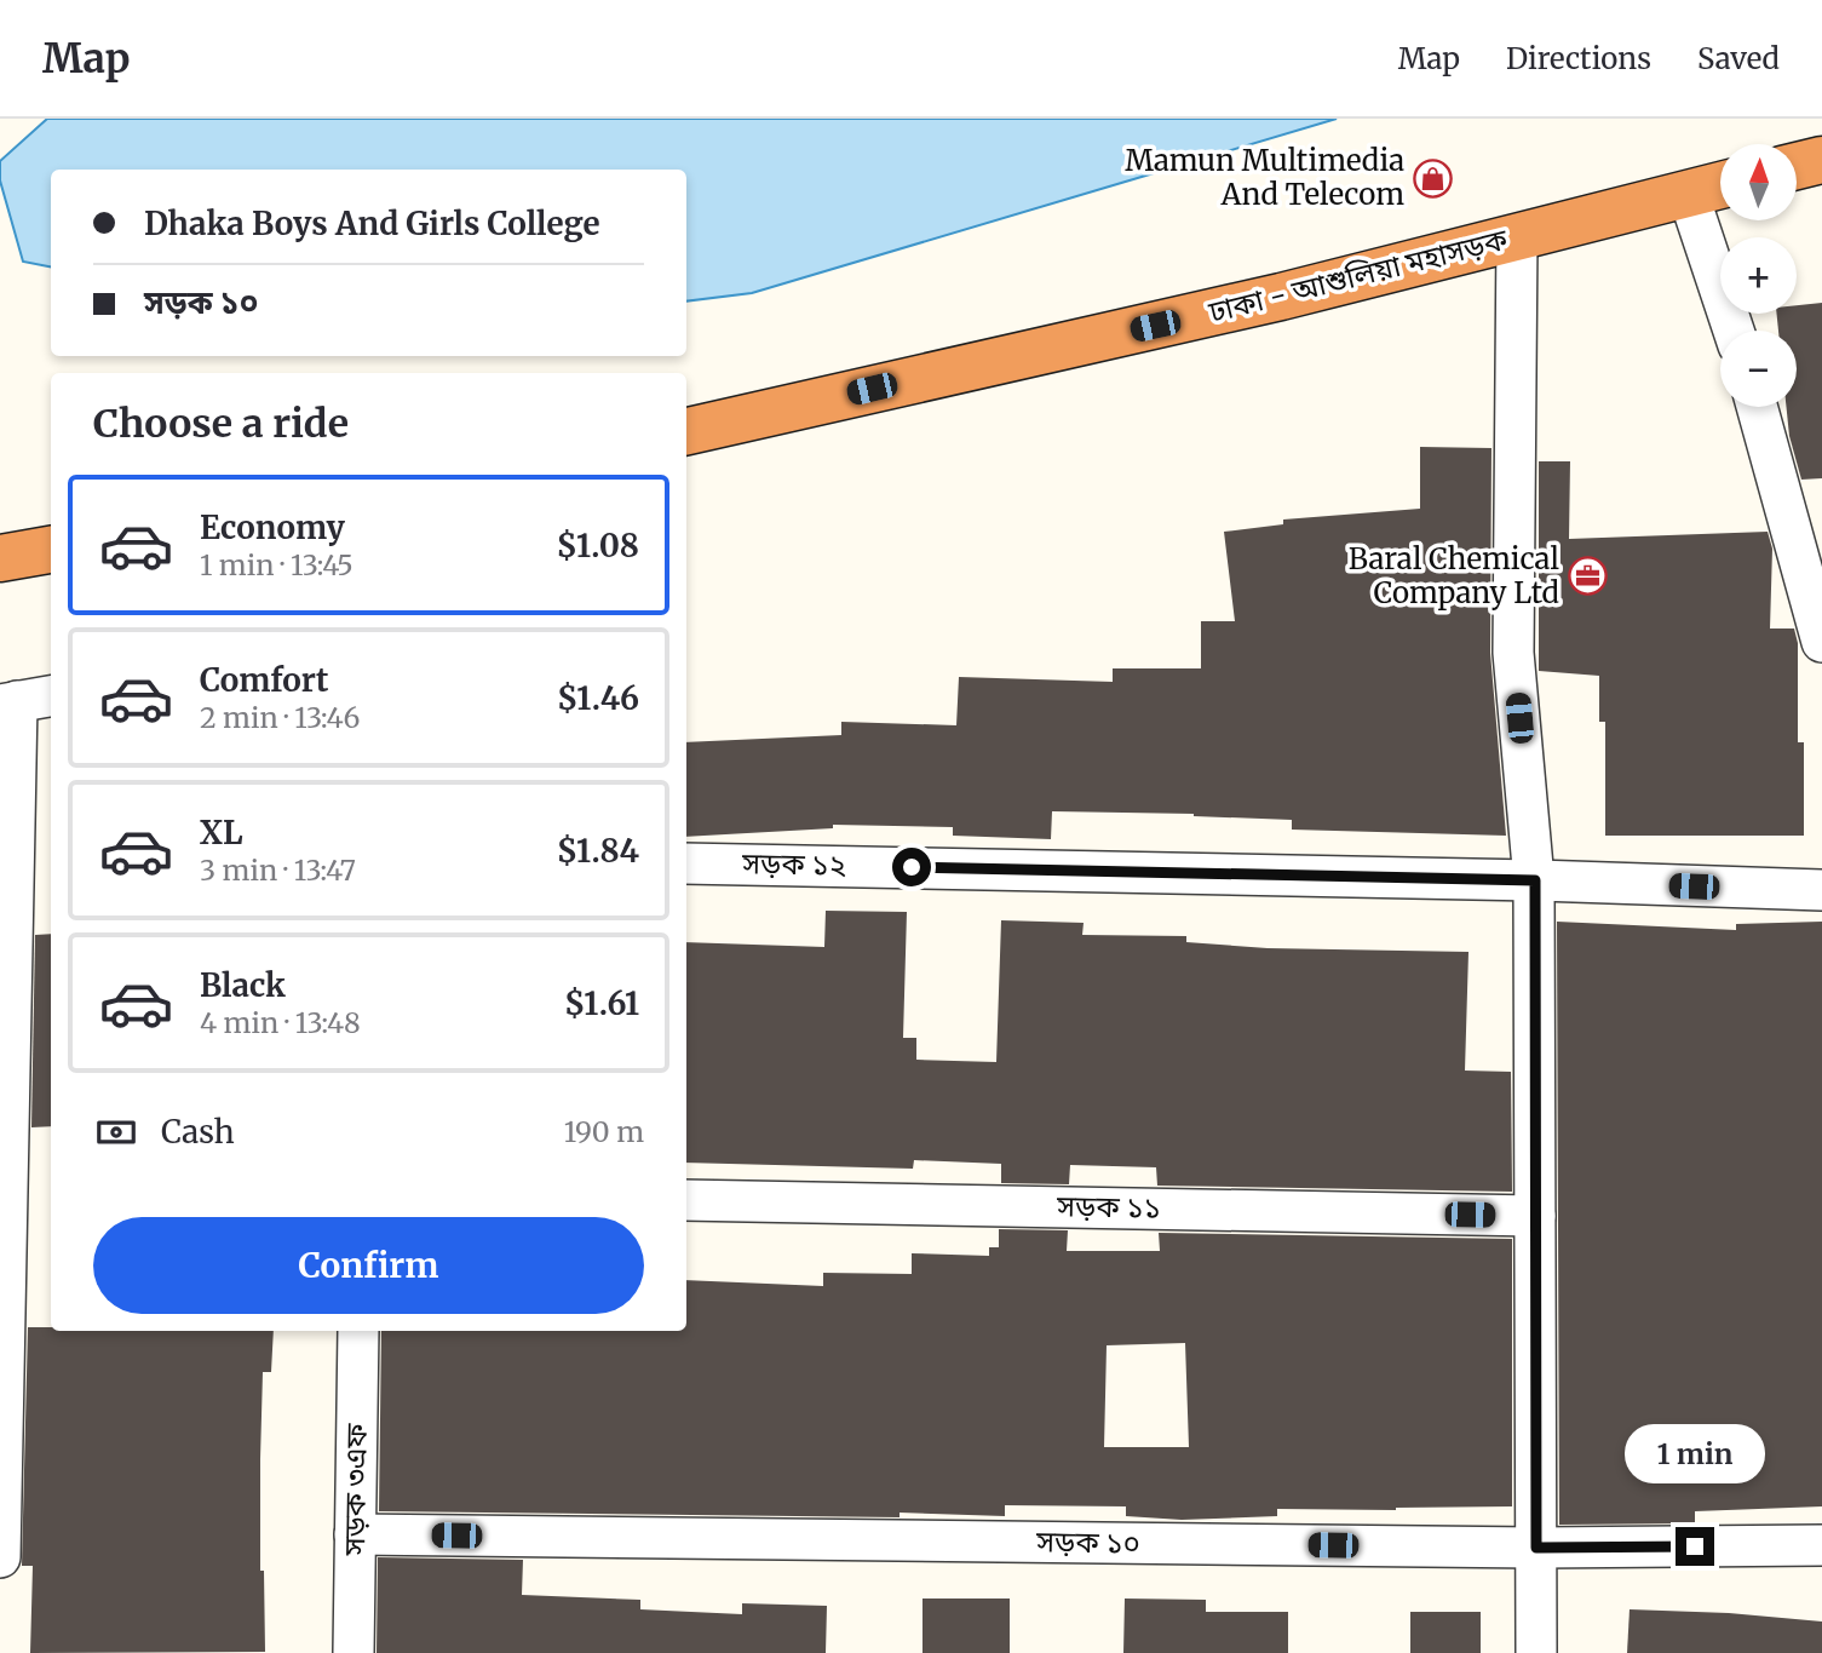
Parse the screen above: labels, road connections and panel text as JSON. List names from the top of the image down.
{
  "streets": {
    "highway": ["ঢাকা - আশুলিয়া মহাসড়ক"],
    "street": [
      "সড়ক ১২",
      "সড়ক ১১",
      "সড়ক ৩এফ",
      "সড়ক ১০"
    ]
  },
  "crossings": [
    ["সড়ক ৩এফ", "সড়ক ১০"]
  ],
  "places": {
    "shop": ["Mamun Multimedia And Telecom"],
    "office": ["Baral Chemical Company Ltd"]
  },
  "north": "top",
  "page": {
    "header": "Map",
    "nav": ["Map", "Directions", "Saved"],
    "map_buttons": ["+", "−"],
    "banner": ["Dhaka Boys And Girls College", "সড়ক ১০"],
    "heading": "Choose a ride",
    "list": [
      {
        "name": "Economy",
        "note": "1 min · 13:45",
        "value": "$1.08"
      },
      {
        "name": "Comfort",
        "note": "2 min · 13:46",
        "value": "$1.46"
      },
      {
        "name": "XL",
        "note": "3 min · 13:47",
        "value": "$1.84"
      },
      {
        "name": "Black",
        "note": "4 min · 13:48",
        "value": "$1.61"
      }
    ],
    "pay": ["Cash", "190 m"],
    "buttons": "Confirm",
    "bubble": "1 min"
  }
}
